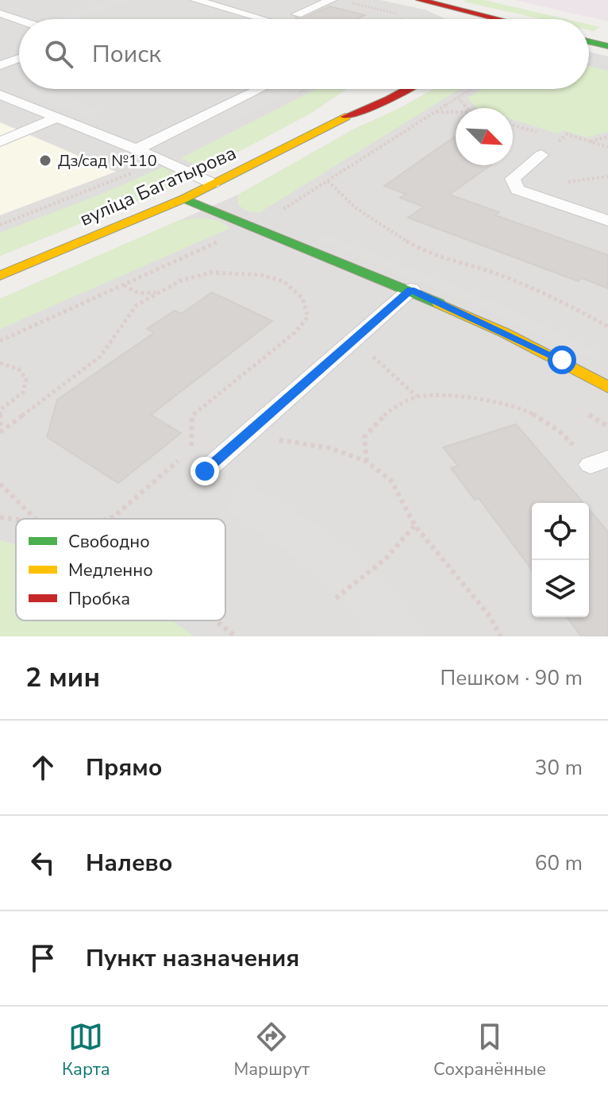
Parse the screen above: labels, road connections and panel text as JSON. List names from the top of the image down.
{
  "streets": {
    "street": ["вуліца Багатырова"]
  },
  "places": ["Дз/сад №110"],
  "legend": ["Свободно", "Медленно", "Пробка"],
  "north": "bottom right",
  "page": {
    "search": "Поиск",
    "heading": ["2 мин", "Пешком · 90 m"],
    "list": [
      ["Прямо", "30 m"],
      ["Налево", "60 m"],
      "Пункт назначения"
    ],
    "nav": ["Карта", "Маршрут", "Сохранённые"]
  }
}
